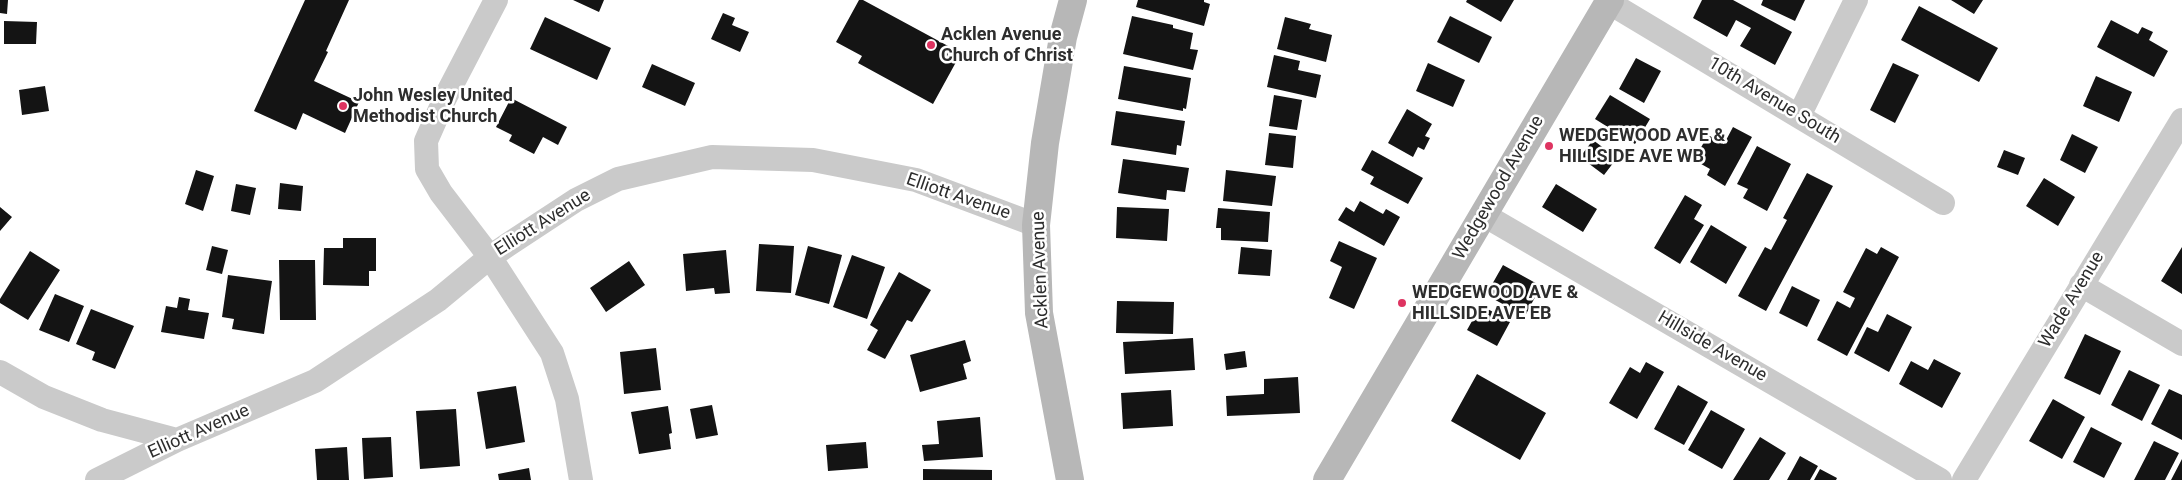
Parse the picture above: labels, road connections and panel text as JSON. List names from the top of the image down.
{
  "streets": {
    "main road": ["Wedgewood Avenue", "Acklen Avenue"],
    "street": [
      "10th Avenue South",
      "Elliott Avenue",
      "Wade Avenue",
      "Hillside Avenue"
    ]
  },
  "crossings": [
    ["10th Avenue South", "Wedgewood Avenue"],
    ["Wedgewood Avenue", "Hillside Avenue"],
    ["Elliott Avenue", "Acklen Avenue"]
  ],
  "places": [
    "Acklen Avenue Church of Christ",
    "John Wesley United Methodist Church",
    "WEDGEWOOD AVE & HILLSIDE AVE WB",
    "WEDGEWOOD AVE & HILLSIDE AVE EB"
  ]
}
